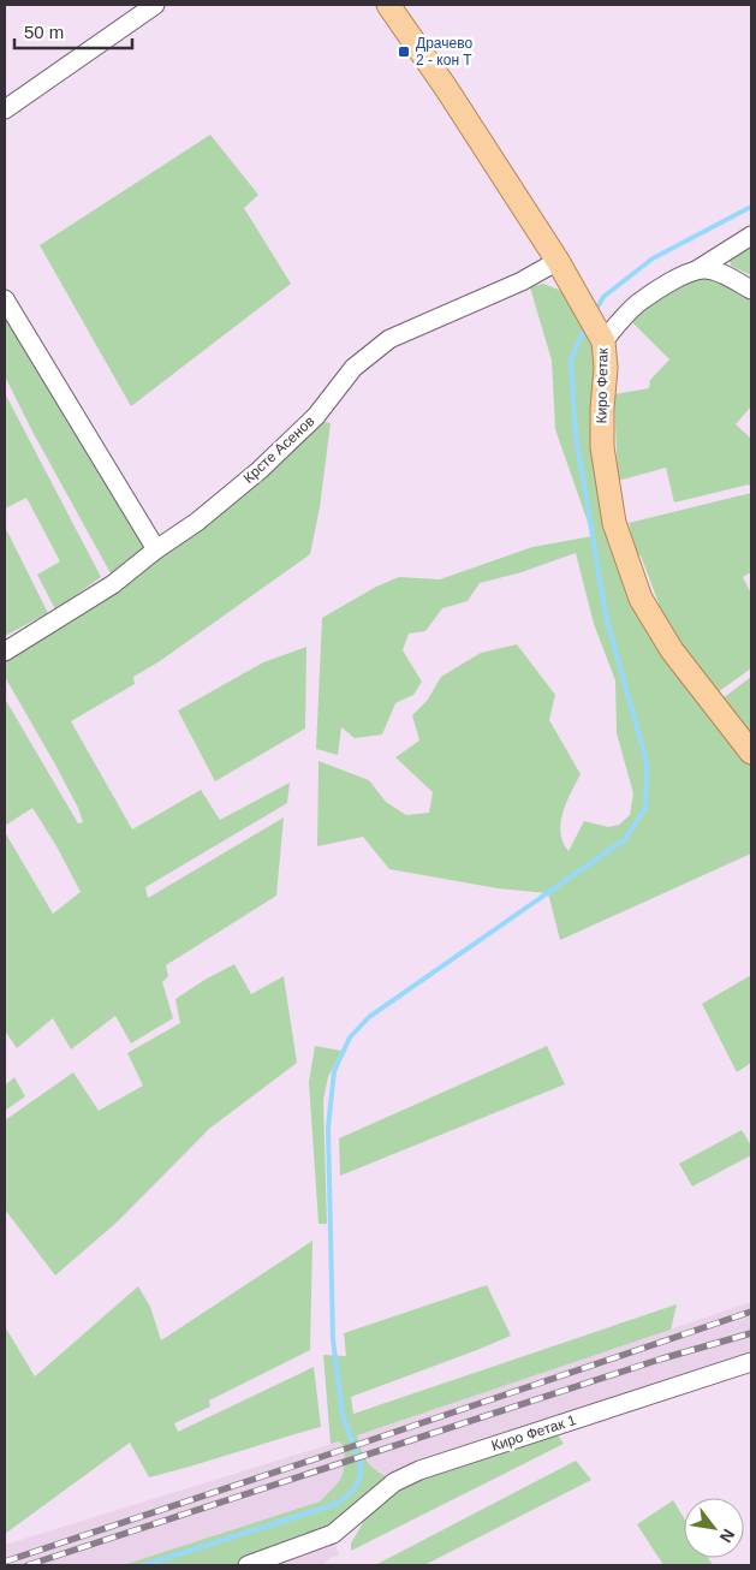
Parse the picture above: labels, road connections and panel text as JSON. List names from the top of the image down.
{
  "streets": {
    "main road": ["Киро Фетак"],
    "street": ["Крсте Асенов", "Киро Фетак 1"]
  },
  "crossings": [
    ["Киро Фетак", "Крсте Асенов"]
  ],
  "places": {
    "transit": ["Драчево 2 - кон T"]
  },
  "scale_bar": "50 m",
  "north": "bottom right"
}
